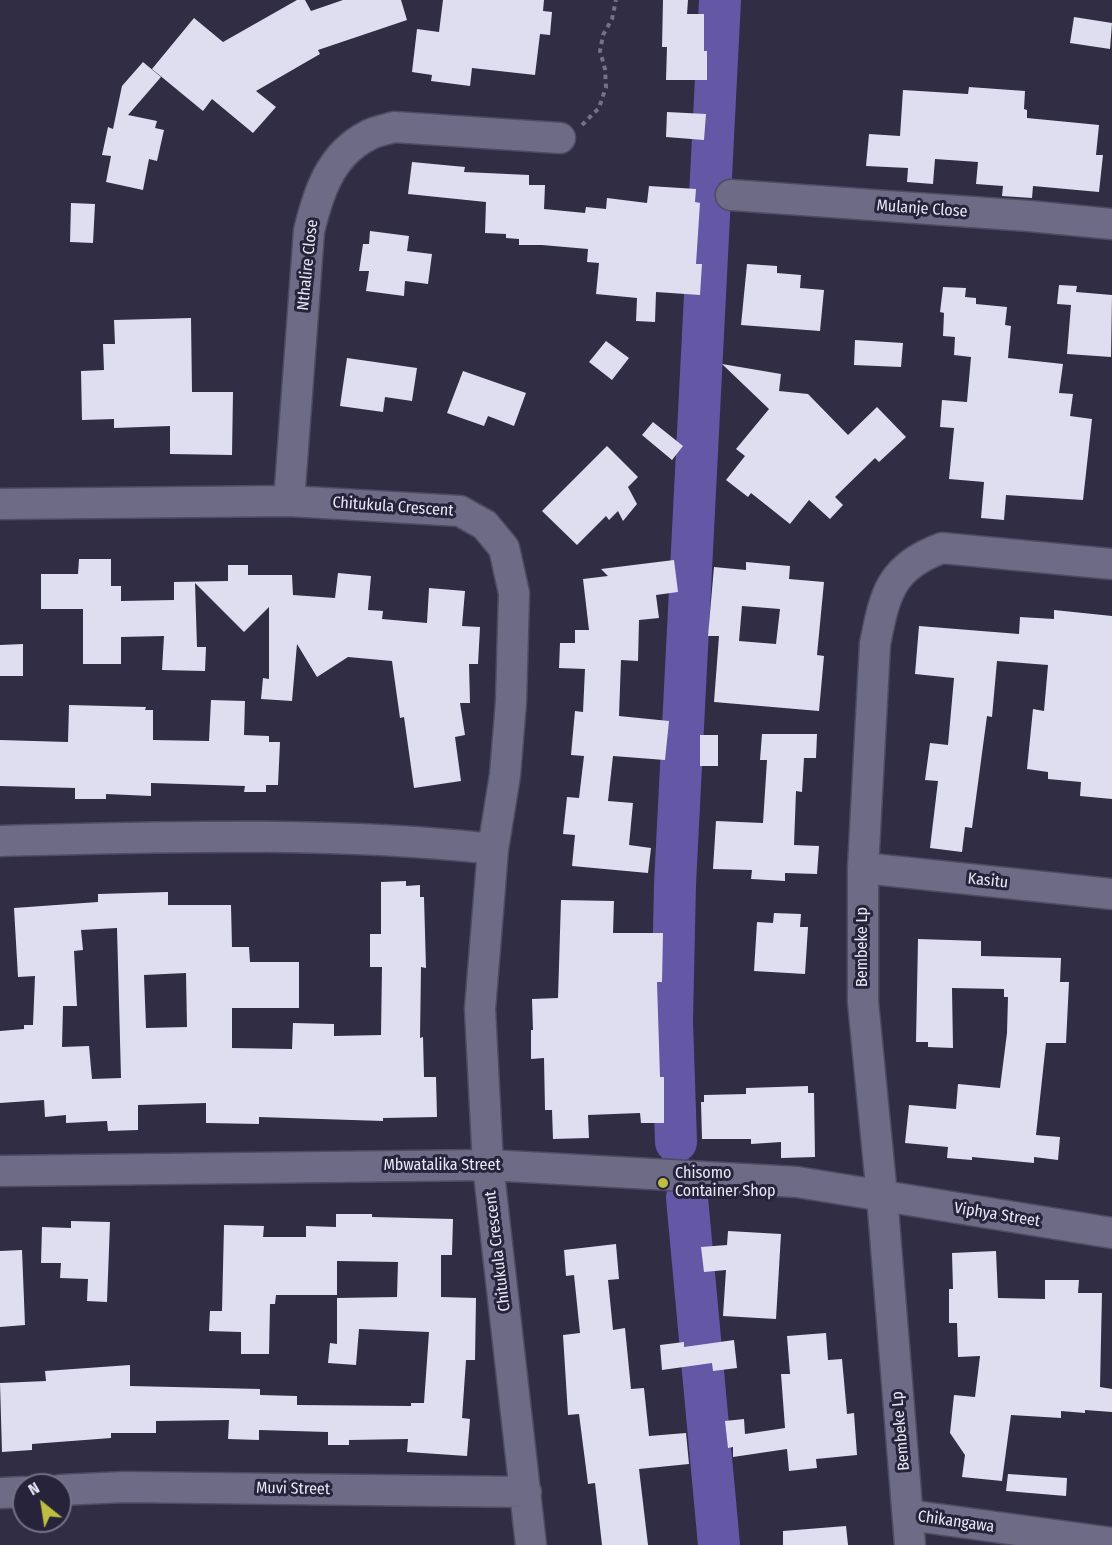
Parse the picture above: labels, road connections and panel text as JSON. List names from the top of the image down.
{
  "streets": {
    "street": [
      "Mulanje Close",
      "Nthalire Close",
      "Chitukula Crescent",
      "Kasitu",
      "Bembeke Lp",
      "Mbwatalika Street",
      "Viphya Street",
      "Muvi Street",
      "Chikangawa"
    ]
  },
  "crossings": [
    ["Nthalire Close", "Chitukula Crescent"],
    ["Chitukula Crescent", "Mbwatalika Street"],
    ["Chitukula Crescent", "Muvi Street"],
    ["Kasitu", "Bembeke Lp"],
    ["Bembeke Lp", "Mbwatalika Street"],
    ["Bembeke Lp", "Viphya Street"],
    ["Bembeke Lp", "Chikangawa"],
    ["Mbwatalika Street", "Viphya Street"]
  ],
  "places": ["Chisomo Container Shop"],
  "north": "top left"
}
